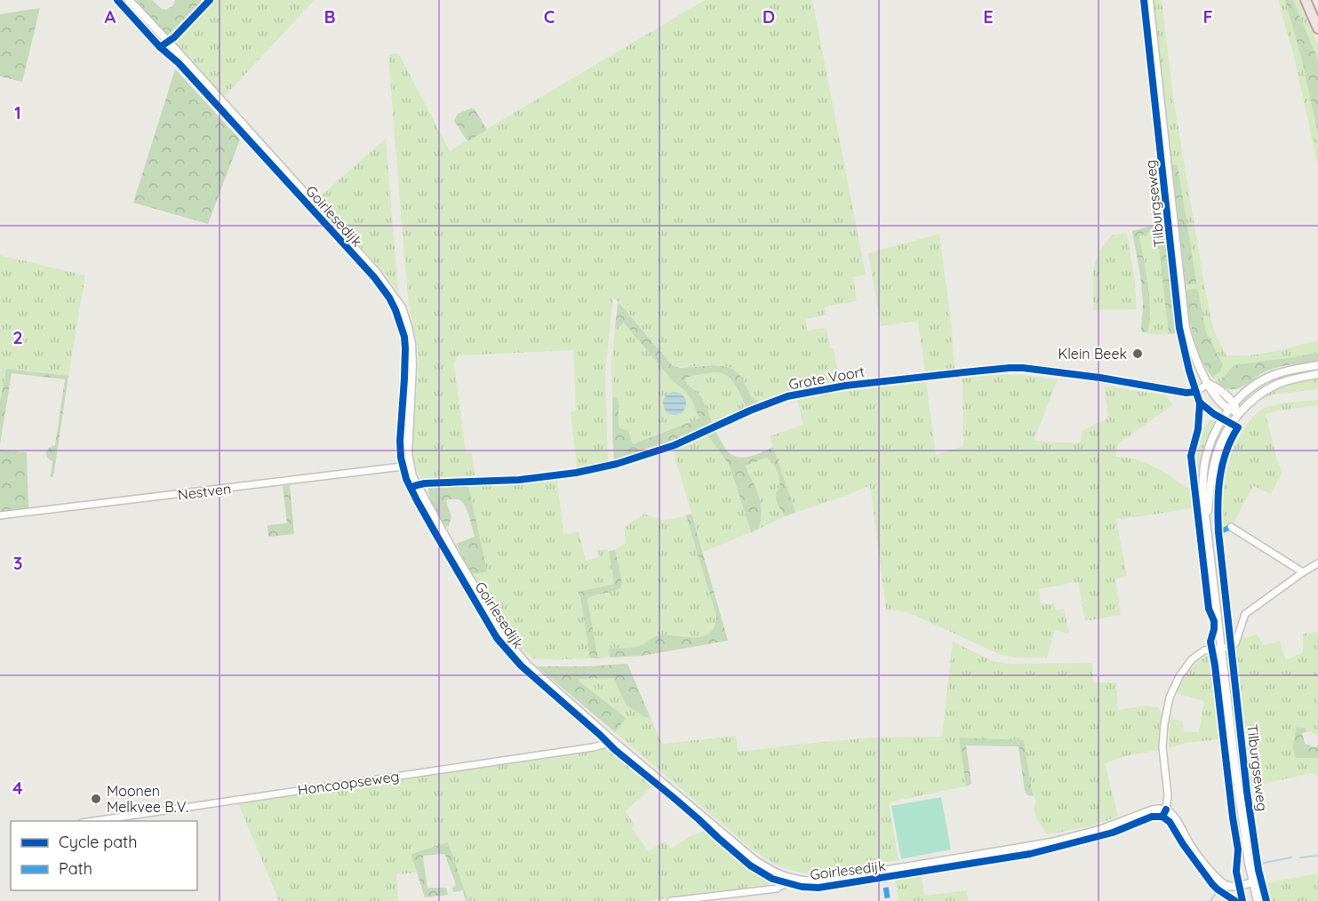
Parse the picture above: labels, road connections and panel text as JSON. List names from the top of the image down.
{
  "streets": {
    "street": [
      "Tilburgseweg",
      "Goirlesedijk",
      "Grote Voort",
      "Nestven",
      "Honcoopseweg"
    ]
  },
  "crossings": [
    ["Tilburgseweg", "Grote Voort"],
    ["Goirlesedijk", "Grote Voort"],
    ["Goirlesedijk", "Nestven"],
    ["Goirlesedijk", "Honcoopseweg"]
  ],
  "places": ["Klein Beek", "Moonen Melkvee B.V."],
  "legend": ["Cycle path", "Path"],
  "grid": {
    "columns": [
      "A",
      "B",
      "C",
      "D",
      "E",
      "F"
    ],
    "rows": [
      "1",
      "2",
      "3",
      "4"
    ]
  }
}
